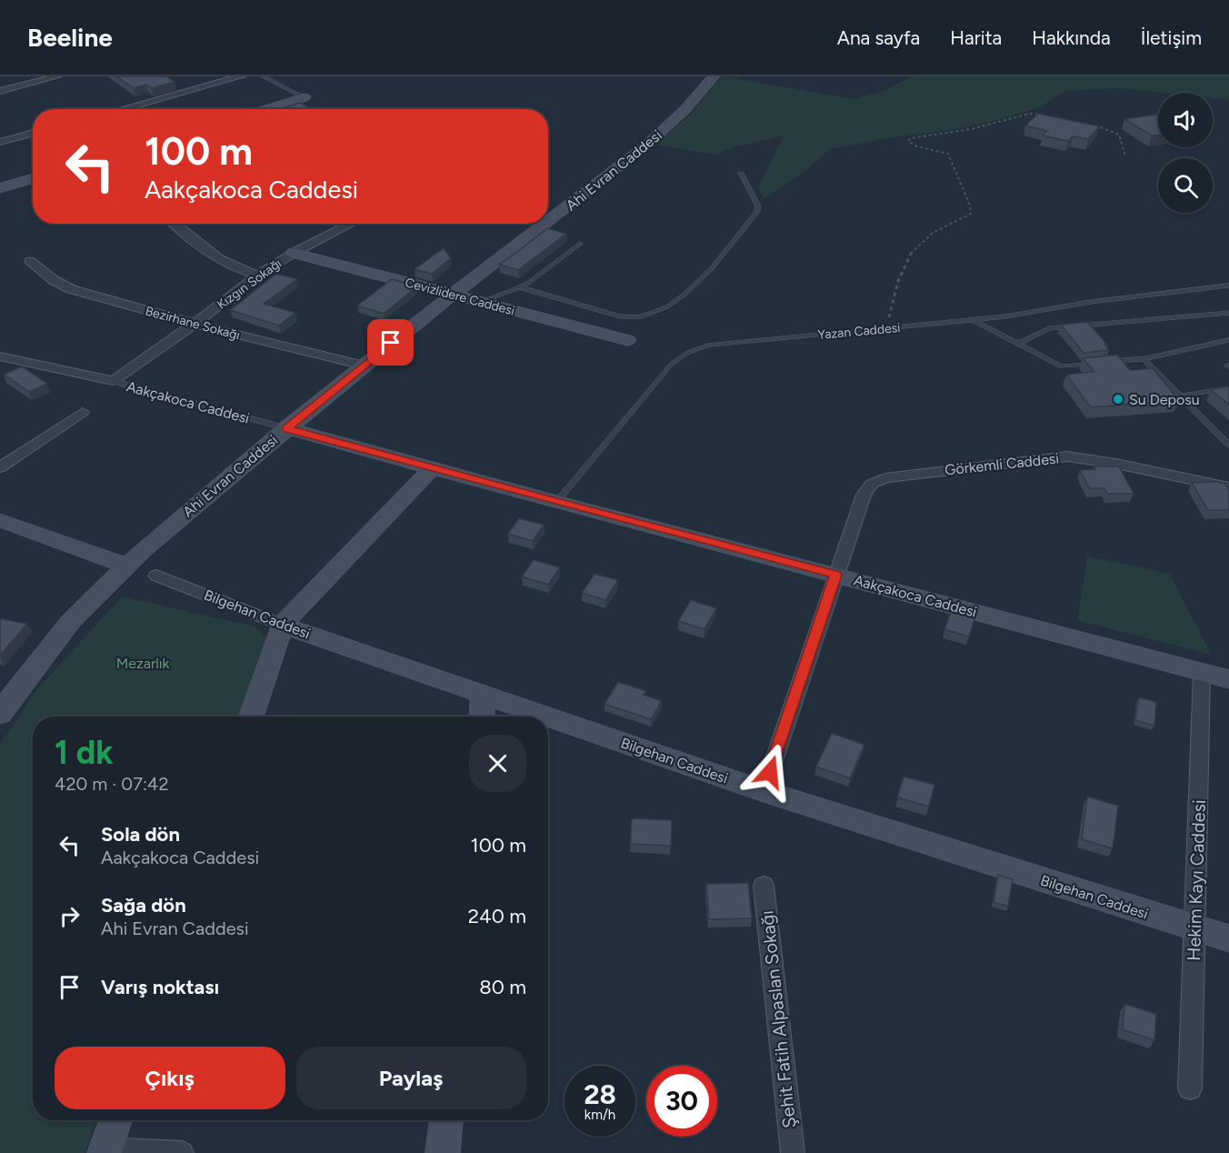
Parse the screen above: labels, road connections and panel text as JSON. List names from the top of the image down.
{
  "streets": {
    "street": [
      "Ahi Evran Caddesi",
      "Kızgın Sokağı",
      "Cevizlidere Caddesi",
      "Bezirhane Sokağı",
      "Aakçakoca Caddesi",
      "Görkemli Caddesi",
      "Bilgehan Caddesi",
      "Hekim Kayı Caddesi",
      "Şehit Fatih Alpaslan Sokağı"
    ],
    "lane": ["Yazan Caddesi"]
  },
  "crossings": [
    ["Ahi Evran Caddesi", "Cevizlidere Caddesi"],
    ["Ahi Evran Caddesi", "Bezirhane Sokağı"],
    ["Ahi Evran Caddesi", "Aakçakoca Caddesi"],
    ["Kızgın Sokağı", "Cevizlidere Caddesi"],
    ["Kızgın Sokağı", "Bezirhane Sokağı"],
    ["Kızgın Sokağı", "Aakçakoca Caddesi"],
    ["Yazan Caddesi", "Aakçakoca Caddesi"],
    ["Aakçakoca Caddesi", "Görkemli Caddesi"],
    ["Aakçakoca Caddesi", "Hekim Kayı Caddesi"],
    ["Bilgehan Caddesi", "Hekim Kayı Caddesi"]
  ],
  "parks": ["Mezarlık"],
  "places": ["Su Deposu"],
  "page": {
    "header": "Beeline",
    "nav": [
      "Ana sayfa",
      "Harita",
      "Hakkında",
      "İletişim"
    ],
    "turn": ["100 m", "Aakçakoca Caddesi"],
    "heading": ["1 dk", "420 m · 07:42"],
    "list": [
      {
        "name": "Sola dön",
        "note": "Aakçakoca Caddesi",
        "value": "100 m"
      },
      {
        "name": "Sağa dön",
        "note": "Ahi Evran Caddesi",
        "value": "240 m"
      },
      {
        "name": "Varış noktası",
        "value": "80 m"
      }
    ],
    "buttons": ["Çıkış", "Paylaş"],
    "speed": "28 km/h",
    "limit": "30"
  }
}
